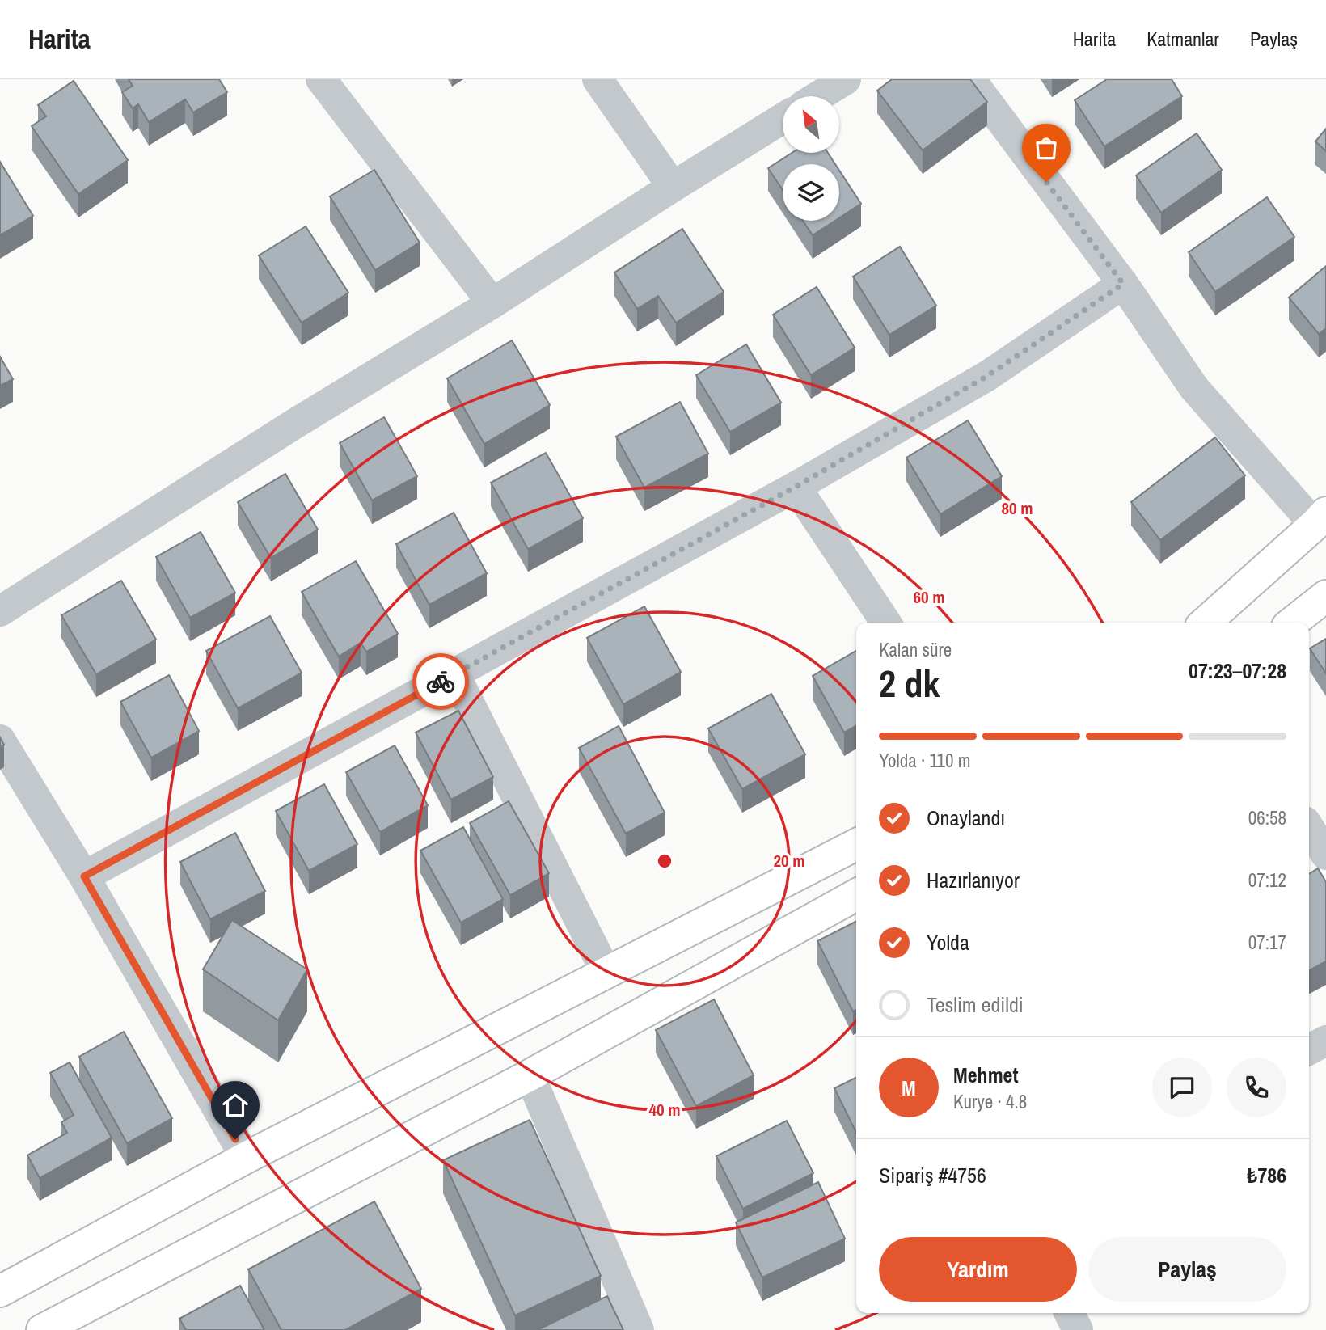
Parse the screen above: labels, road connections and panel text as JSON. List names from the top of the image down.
{
  "north": "top left",
  "page": {
    "header": "Harita",
    "nav": ["Harita", "Katmanlar", "Paylaş"],
    "heading": ["2 dk", "Kalan süre", "07:23–07:28"],
    "panel": [
      "Mehmet",
      "Kurye · 4.8",
      "Sipariş #4756",
      "₺786"
    ],
    "bar": "Yolda · 110 m",
    "list": [
      ["Onaylandı", "06:58"],
      ["Hazırlanıyor", "07:12"],
      ["Yolda", "07:17"],
      "Teslim edildi"
    ],
    "round": "M",
    "buttons": ["Yardım", "Paylaş"]
  },
  "rings": [
    "80 m",
    "60 m",
    "20 m",
    "40 m"
  ]
}
